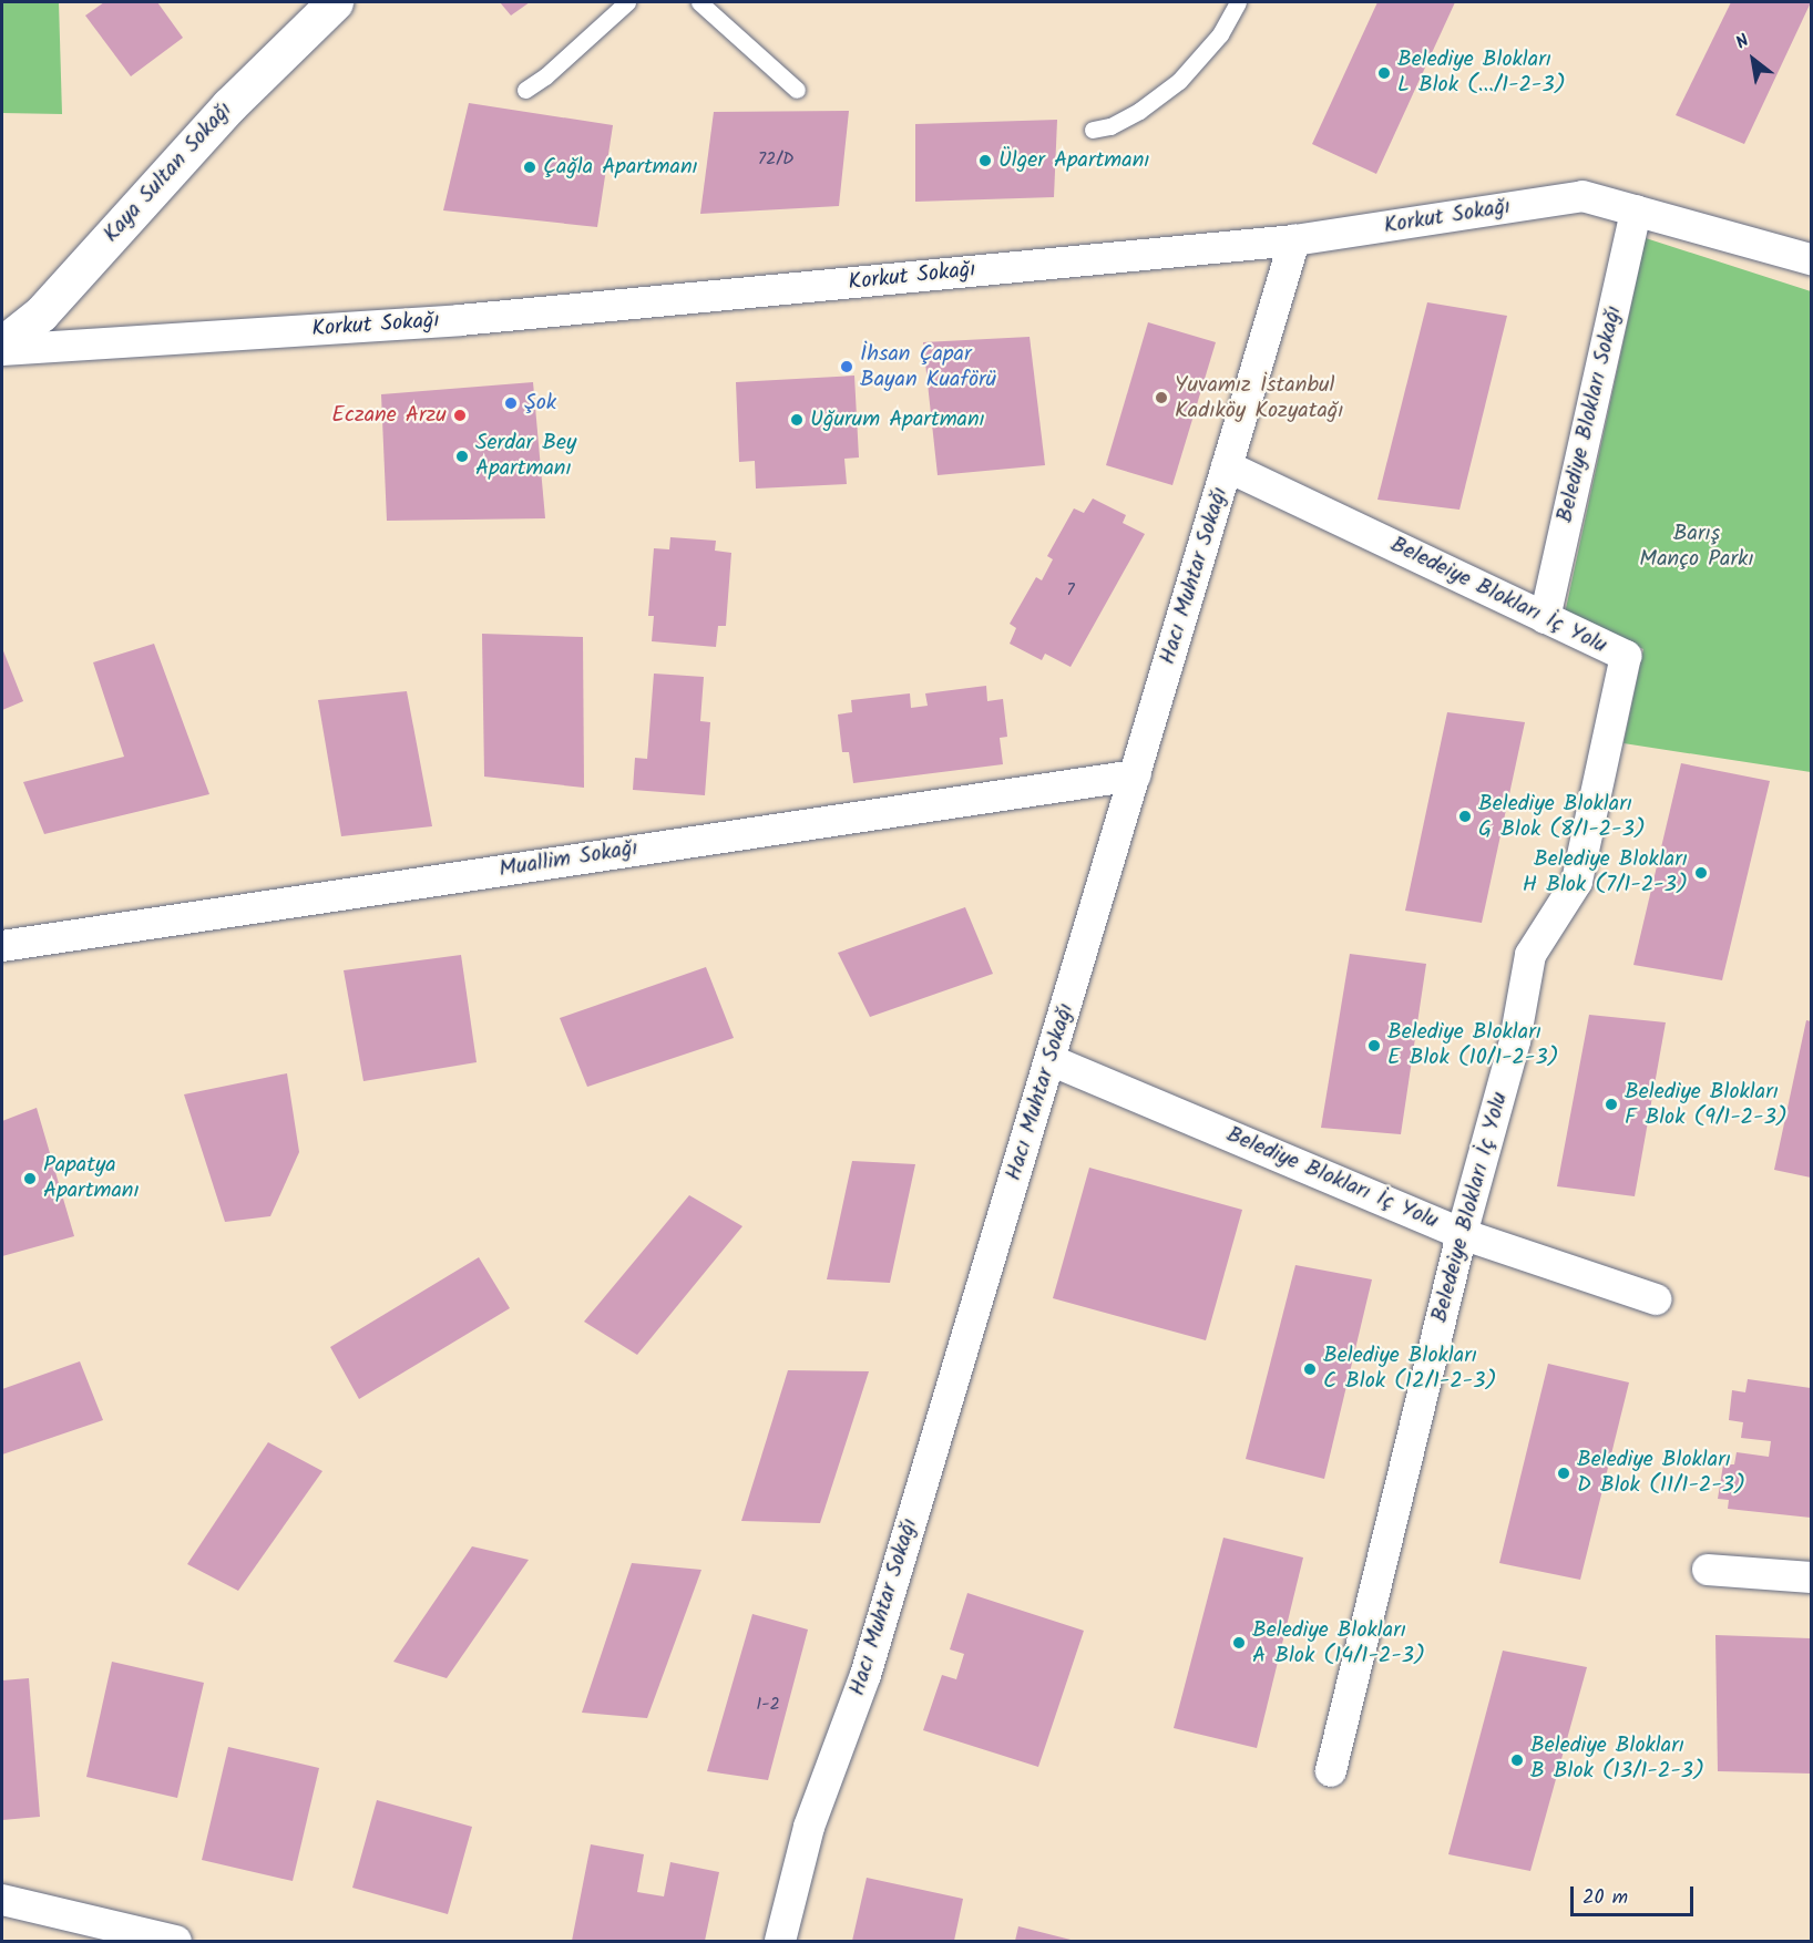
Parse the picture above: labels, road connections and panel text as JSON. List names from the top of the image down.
{
  "streets": {
    "street": [
      "Kaya Sultan Sokağı",
      "Korkut Sokağı",
      "Belediye Blokları Sokağı",
      "Hacı Muhtar Sokağı",
      "Beledeiye Blokları İç Yolu",
      "Muallim Sokağı",
      "Belediye Blokları İç Yolu"
    ]
  },
  "crossings": [
    ["Kaya Sultan Sokağı", "Korkut Sokağı"],
    ["Korkut Sokağı", "Belediye Blokları Sokağı"],
    ["Korkut Sokağı", "Hacı Muhtar Sokağı"],
    ["Belediye Blokları Sokağı", "Beledeiye Blokları İç Yolu"],
    ["Hacı Muhtar Sokağı", "Beledeiye Blokları İç Yolu"],
    ["Hacı Muhtar Sokağı", "Muallim Sokağı"],
    ["Hacı Muhtar Sokağı", "Belediye Blokları İç Yolu"],
    ["Beledeiye Blokları İç Yolu", "Belediye Blokları İç Yolu"]
  ],
  "parks": ["Barış Manço Parkı"],
  "places": [
    "Belediye Blokları L Blok (.../1-2-3)",
    "Ülger Apartmanı",
    "Çağla Apartmanı",
    "İhsan Çapar Bayan Kuaförü",
    "Yuvamız İstanbul Kadıköy Kozyatağı",
    "Şok",
    "Eczane Arzu",
    "Uğurum Apartmanı",
    "Serdar Bey Apartmanı",
    "Belediye Blokları G Blok (8/1-2-3)",
    "Belediye Blokları H Blok (7/1-2-3)",
    "Belediye Blokları E Blok (10/1-2-3)",
    "Belediye Blokları F Blok (9/1-2-3)",
    "Papatya Apartmanı",
    "Belediye Blokları C Blok (12/1-2-3)",
    "Belediye Blokları D Blok (11/1-2-3)",
    "Belediye Blokları A Blok (14/1-2-3)",
    "Belediye Blokları B Blok (13/1-2-3)"
  ],
  "house_numbers": ["72/D", "7", "1-2"],
  "scale_bar": "20 m",
  "north": "top left"
}
